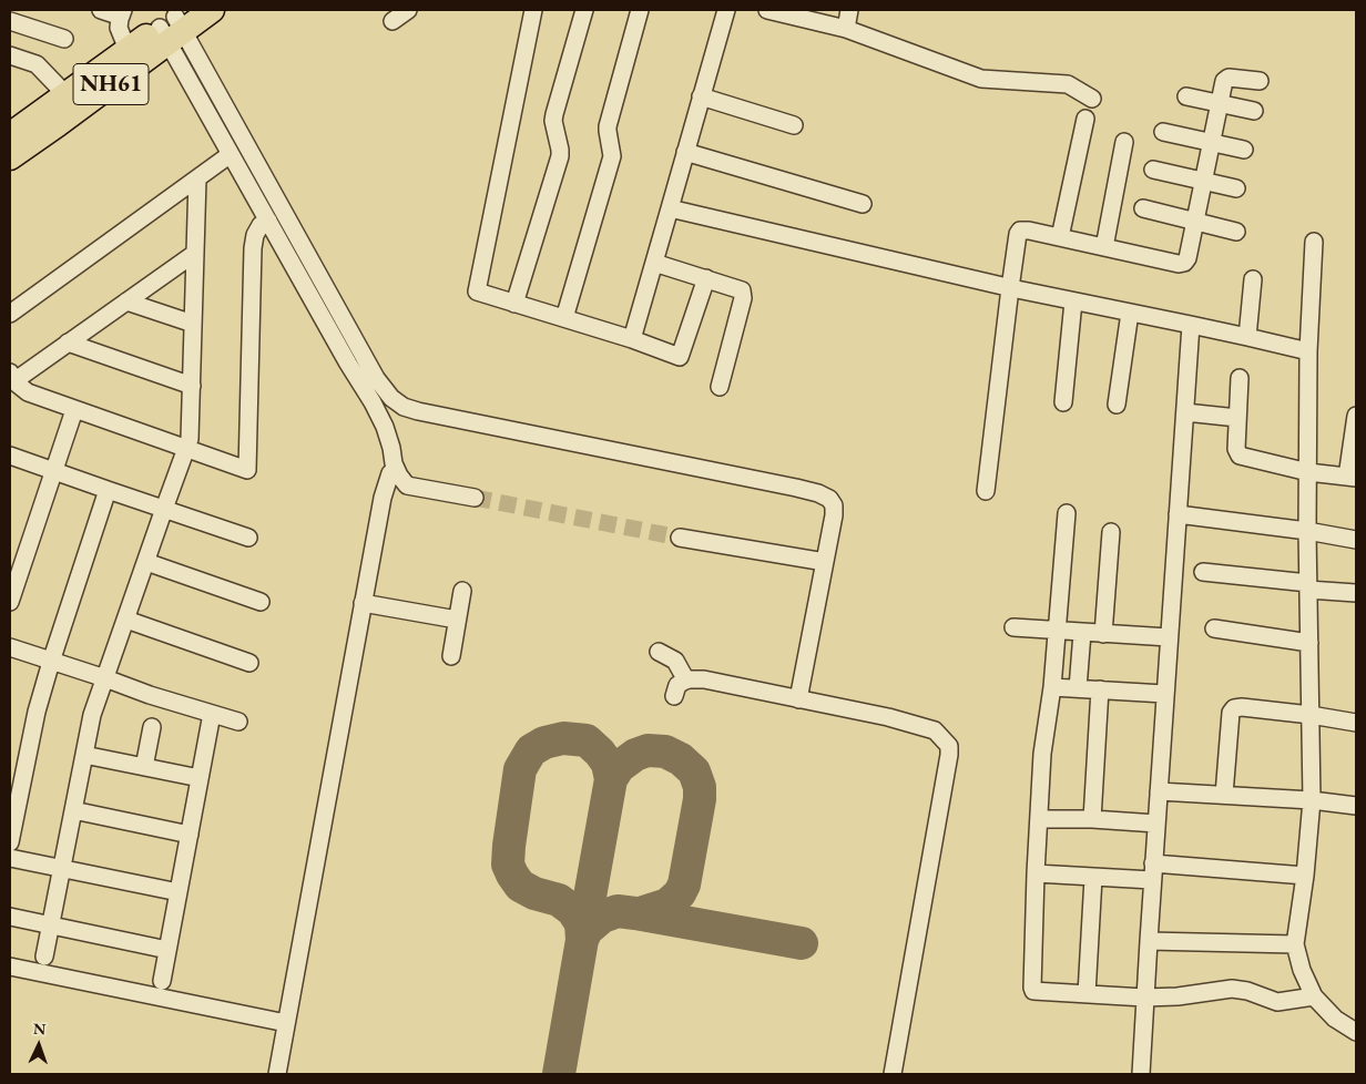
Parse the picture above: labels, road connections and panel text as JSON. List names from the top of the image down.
{
  "streets": {
    "highway": ["NH61"]
  },
  "north": "top"
}
